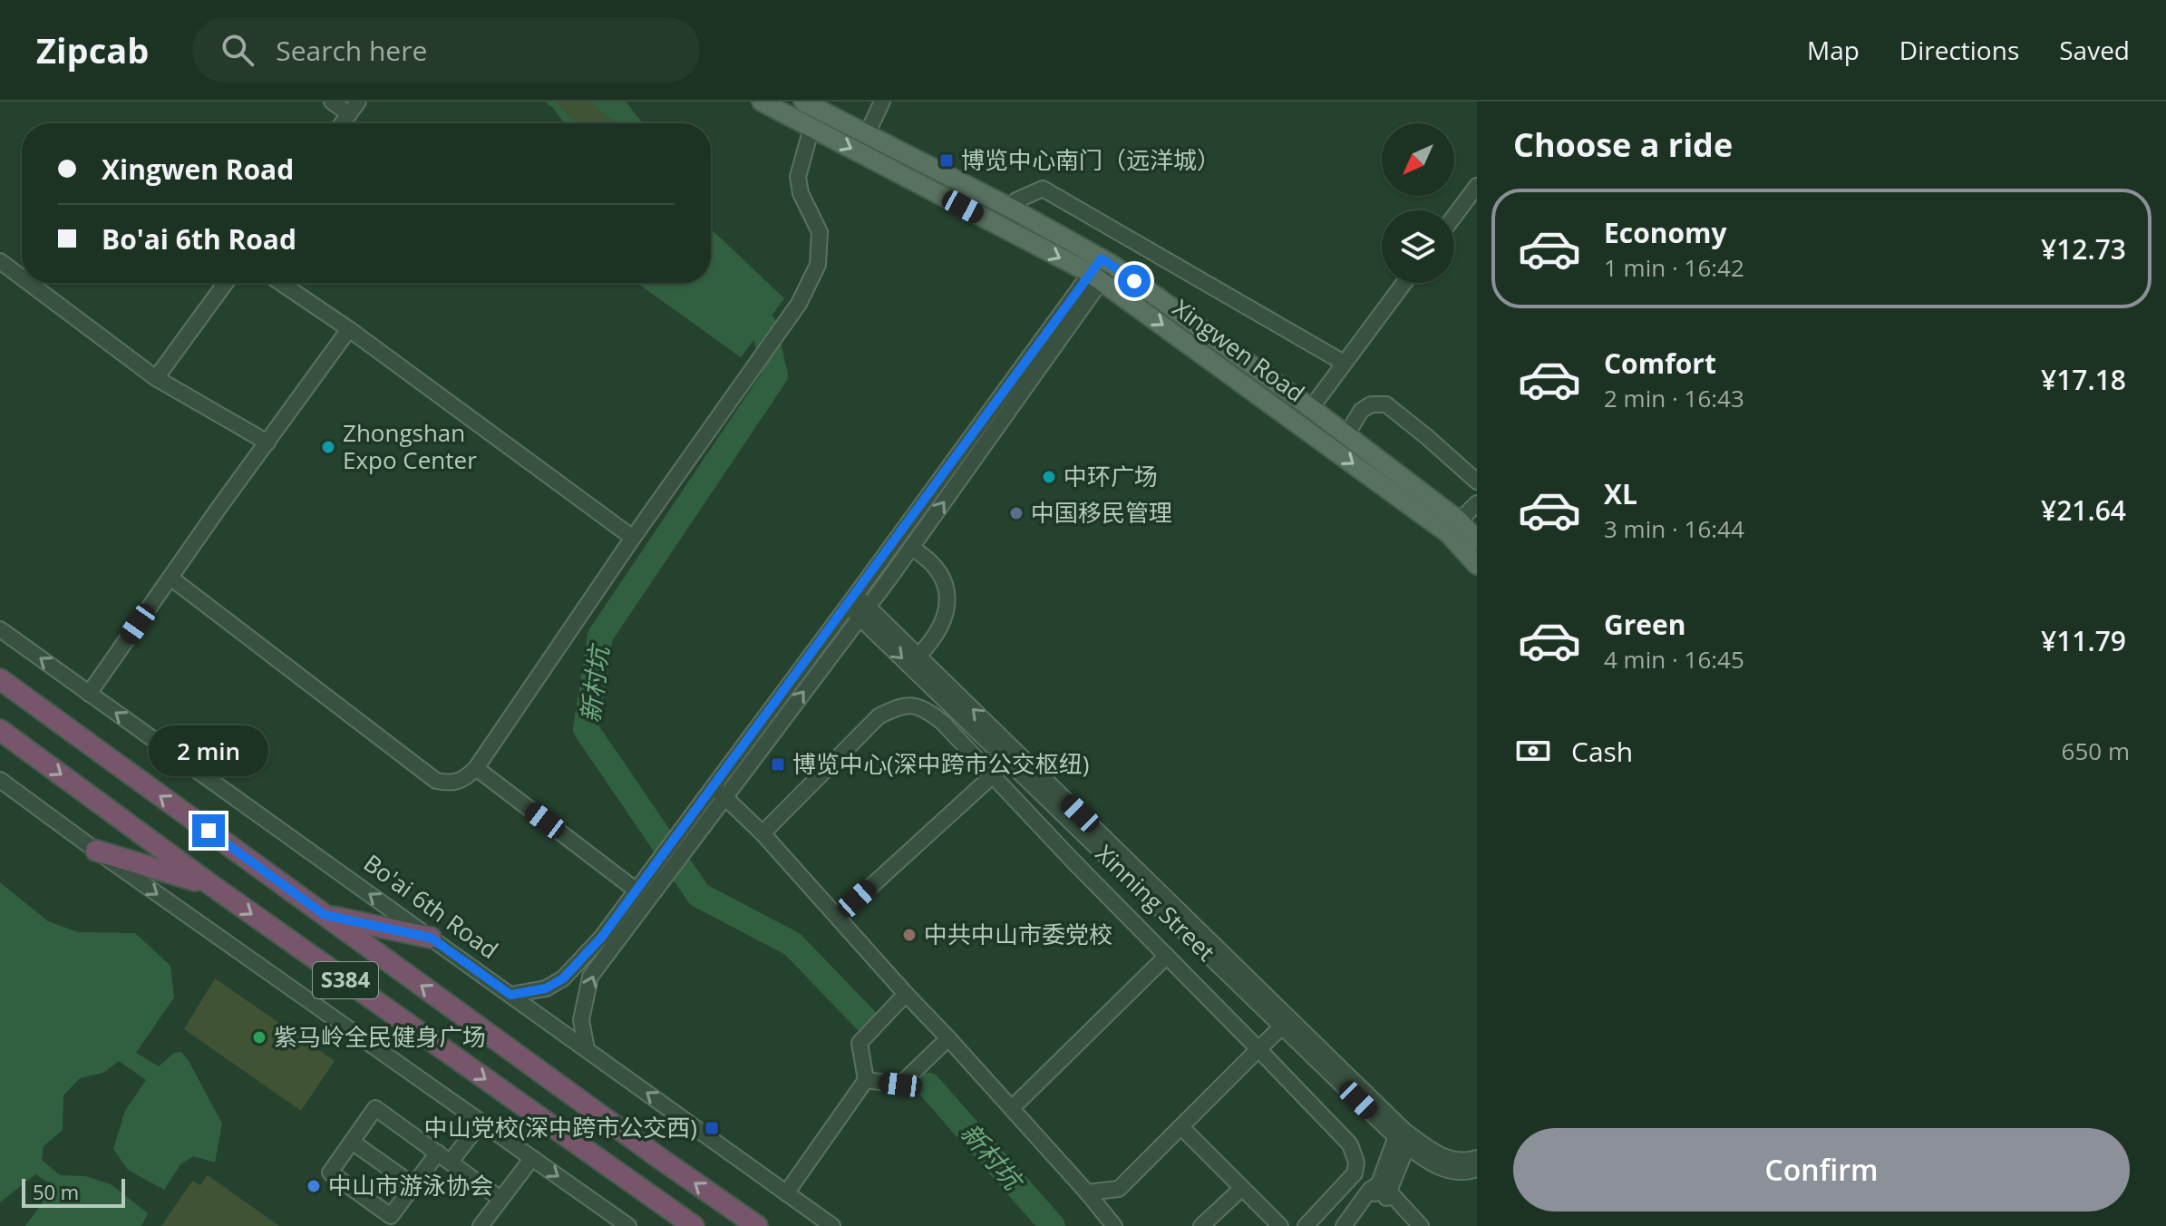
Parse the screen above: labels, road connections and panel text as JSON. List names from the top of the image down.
{
  "streets": {
    "highway": ["S384"],
    "main road": ["Xingwen Road"],
    "street": ["Xinning Street", "Bo'ai 6th Road"]
  },
  "water": ["新村坑"],
  "places": {
    "transit": ["博览中心南门（远洋城）", "博览中心(深中跨市公交枢纽)", "中山党校(深中跨市公交西)"],
    "other": [
      "Zhongshan Expo Center",
      "中环广场",
      "中国移民管理",
      "中共中山市委党校",
      "紫马岭全民健身广场",
      "中山市游泳协会"
    ]
  },
  "scale_bar": "50 m",
  "north": "bottom left",
  "page": {
    "header": "Zipcab",
    "search": "Search here",
    "nav": ["Map", "Directions", "Saved"],
    "heading": "Choose a ride",
    "banner": ["Xingwen Road", "Bo'ai 6th Road"],
    "list": [
      {
        "name": "Economy",
        "note": "1 min · 16:42",
        "value": "¥12.73"
      },
      {
        "name": "Comfort",
        "note": "2 min · 16:43",
        "value": "¥17.18"
      },
      {
        "name": "XL",
        "note": "3 min · 16:44",
        "value": "¥21.64"
      },
      {
        "name": "Green",
        "note": "4 min · 16:45",
        "value": "¥11.79"
      }
    ],
    "pay": ["Cash", "650 m"],
    "bubble": "2 min",
    "buttons": "Confirm",
    "scale": "50 m"
  }
}
